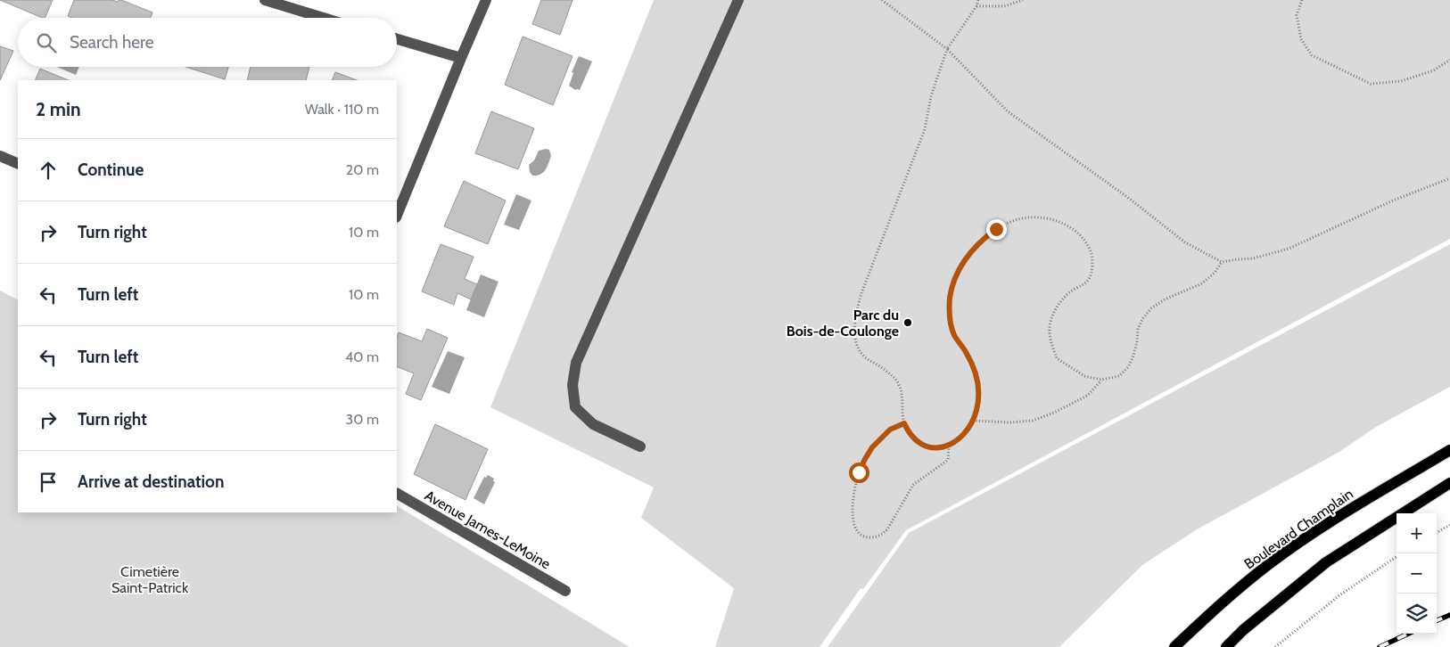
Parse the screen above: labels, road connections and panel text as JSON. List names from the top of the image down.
{
  "streets": {
    "main road": ["Boulevard Champlain"],
    "street": ["Avenue James-LeMoine"]
  },
  "parks": ["Cimetière Saint-Patrick"],
  "places": ["Parc du Bois-de-Coulonge"],
  "page": {
    "search": "Search here",
    "heading": ["2 min", "Walk · 110 m"],
    "list": [
      ["Continue", "20 m"],
      ["Turn right", "10 m"],
      ["Turn left", "10 m"],
      ["Turn left", "40 m"],
      ["Turn right", "30 m"],
      "Arrive at destination"
    ],
    "map_buttons": ["+", "−"]
  }
}
